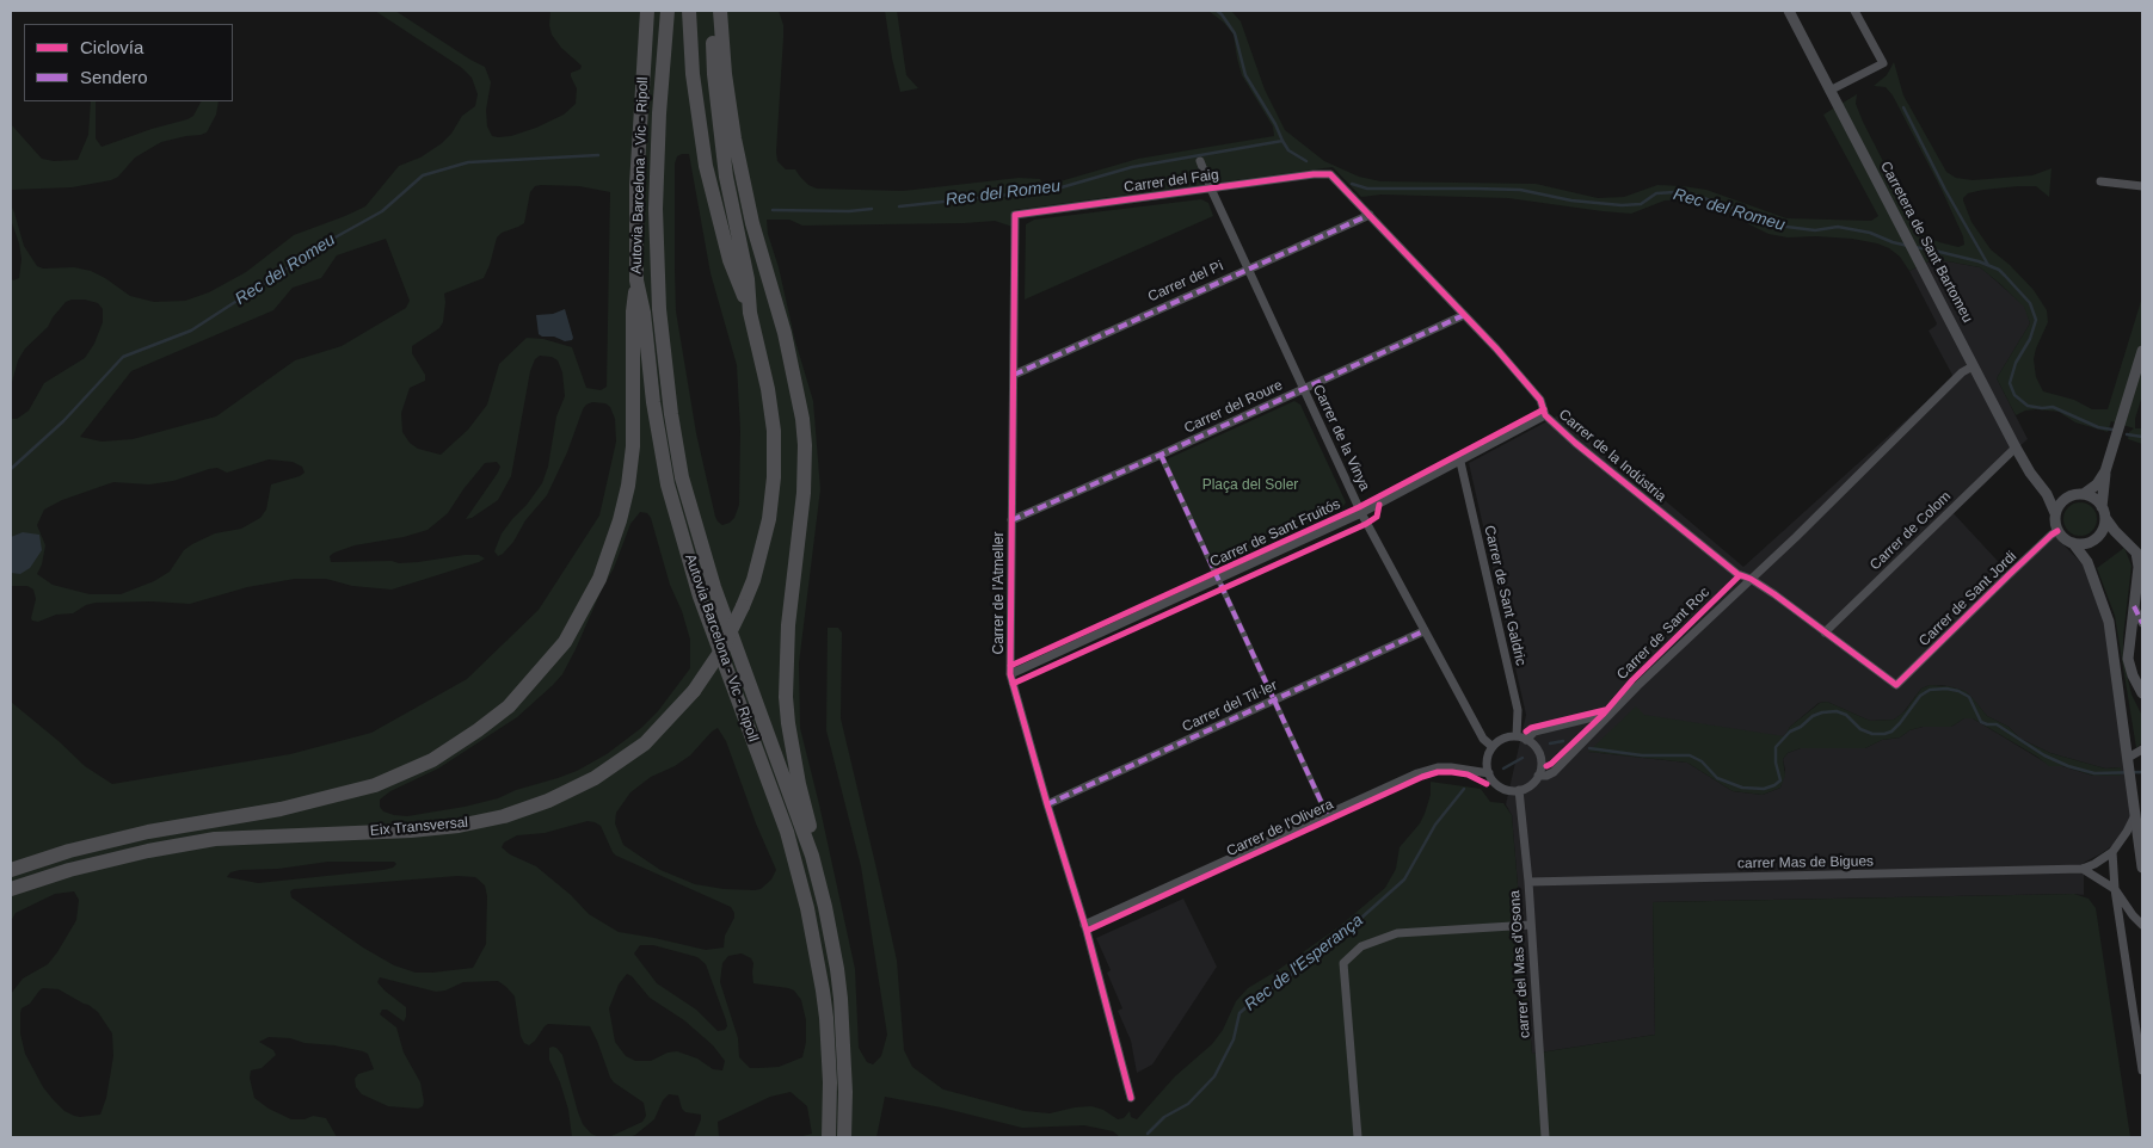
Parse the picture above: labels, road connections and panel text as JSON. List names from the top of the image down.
{
  "streets": {
    "highway": ["Autovia Barcelona - Vic - Ripoll", "Eix Transversal"],
    "street": [
      "Carrer del Faig",
      "Carretera de Sant Bartomeu",
      "Carrer del Pi",
      "Carrer del Roure",
      "Carrer de la Vinya",
      "Carrer de la Indústria",
      "Carrer de Colom",
      "Carrer de Sant Fruitós",
      "Carrer de l'Atmeller",
      "Carrer de Sant Galdric",
      "Carrer de Sant Jordi",
      "Carrer de Sant Roc",
      "Carrer del Til·ler",
      "Carrer de l'Olivera",
      "carrer Mas de Bigues",
      "carrer del Mas d'Osona"
    ]
  },
  "crossings": [
    ["Carrer del Faig", "Carrer de la Vinya"],
    ["Carrer del Faig", "Carrer de la Indústria"],
    ["Carrer del Faig", "Carrer de l'Atmeller"],
    ["Carretera de Sant Bartomeu", "Carrer de Colom"],
    ["Carretera de Sant Bartomeu", "Carrer de Sant Jordi"],
    ["Carretera de Sant Bartomeu", "Carrer de Sant Roc"],
    ["Carrer del Pi", "Carrer de la Vinya"],
    ["Carrer del Pi", "Carrer de la Indústria"],
    ["Carrer del Pi", "Carrer de l'Atmeller"],
    ["Carrer del Roure", "Carrer de la Vinya"],
    ["Carrer del Roure", "Carrer de la Indústria"],
    ["Carrer del Roure", "Carrer de l'Atmeller"],
    ["Carrer de la Vinya", "Carrer de Sant Fruitós"],
    ["Carrer de la Vinya", "Carrer de Sant Galdric"],
    ["Carrer de la Vinya", "Carrer de Sant Roc"],
    ["Carrer de la Vinya", "Carrer del Til·ler"],
    ["Carrer de la Vinya", "Carrer de l'Olivera"],
    ["Carrer de la Vinya", "carrer del Mas d'Osona"],
    ["Carrer de la Indústria", "Carrer de Colom"],
    ["Carrer de la Indústria", "Carrer de Sant Fruitós"],
    ["Carrer de la Indústria", "Carrer de Sant Jordi"],
    ["Carrer de la Indústria", "Carrer de Sant Roc"],
    ["Carrer de Sant Fruitós", "Carrer de l'Atmeller"],
    ["Carrer de Sant Fruitós", "Carrer de Sant Galdric"],
    ["Carrer de l'Atmeller", "Carrer del Til·ler"],
    ["Carrer de l'Atmeller", "Carrer de l'Olivera"],
    ["Carrer de Sant Galdric", "Carrer de Sant Roc"],
    ["Carrer de Sant Galdric", "Carrer de l'Olivera"],
    ["Carrer de Sant Galdric", "carrer del Mas d'Osona"],
    ["Carrer de Sant Roc", "Carrer de l'Olivera"],
    ["Carrer de Sant Roc", "carrer del Mas d'Osona"],
    ["Carrer de l'Olivera", "carrer del Mas d'Osona"],
    ["carrer Mas de Bigues", "carrer del Mas d'Osona"]
  ],
  "water": ["Rec del Romeu", "Rec de l'Esperança"],
  "parks": ["Plaça del Soler"],
  "legend": ["Ciclovía", "Sendero"]
}
